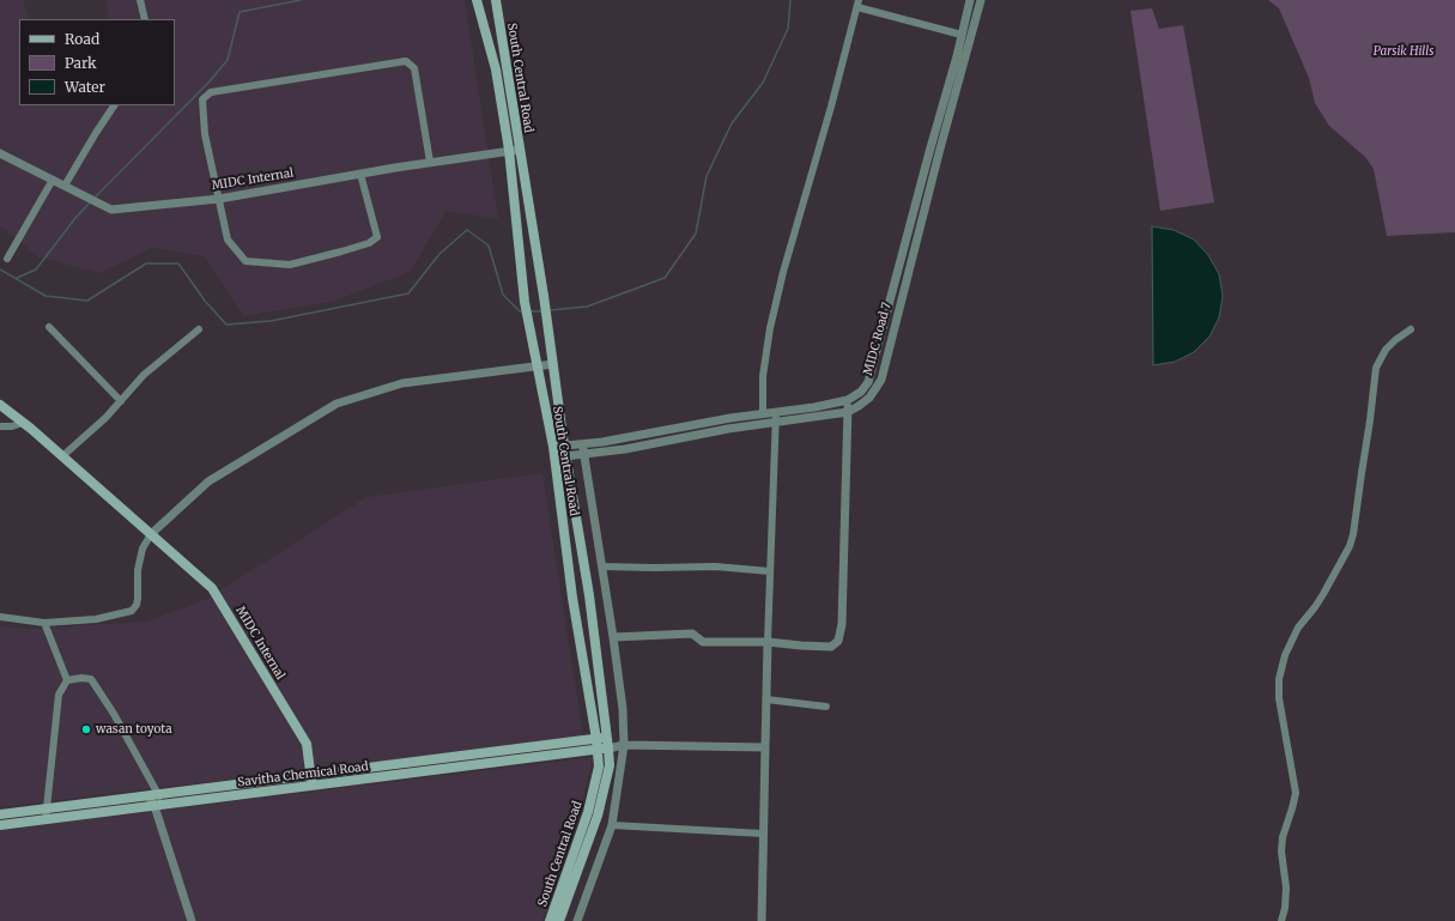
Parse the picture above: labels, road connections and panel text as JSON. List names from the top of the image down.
{
  "streets": {
    "main road": ["South Central Road", "MIDC Internal", "Savitha Chemical Road"],
    "street": ["MIDC Road 7"]
  },
  "crossings": [
    ["South Central Road", "MIDC Internal"],
    ["South Central Road", "MIDC Road 7"],
    ["South Central Road", "Savitha Chemical Road"],
    ["MIDC Internal", "Savitha Chemical Road"]
  ],
  "parks": ["Parsik Hills"],
  "places": ["wasan toyota"],
  "legend": ["Road", "Park", "Water"]
}
